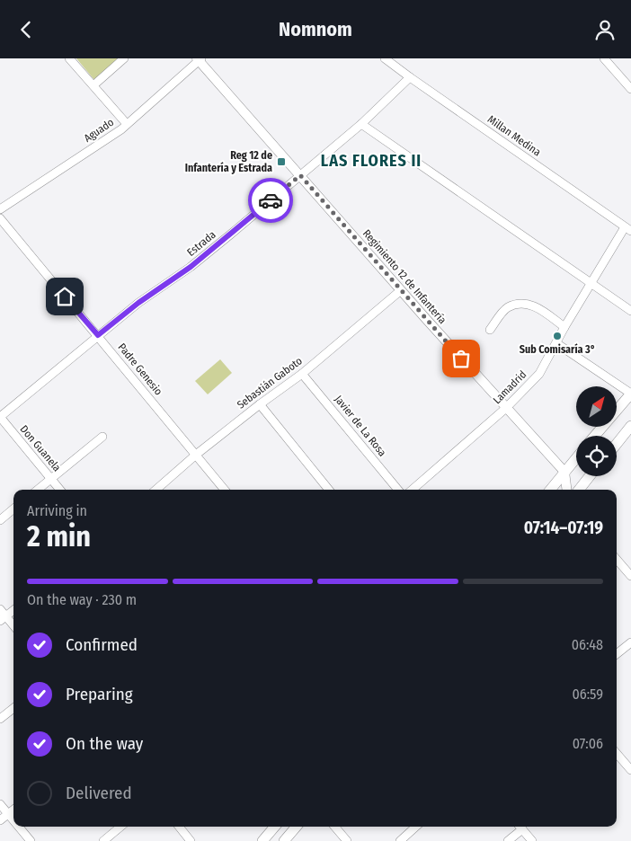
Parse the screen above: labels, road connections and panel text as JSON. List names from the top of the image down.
{
  "streets": {
    "street": [
      "Aguado",
      "Millan Medina",
      "Estrada",
      "Regimiento 12 de Infantería",
      "Padre Genesio",
      "Sebastián Gaboto",
      "Lamadrid",
      "Javier de La Rosa",
      "Don Guanela"
    ]
  },
  "crossings": [
    ["Aguado", "Regimiento 12 de Infantería"],
    ["Millan Medina", "Estrada"],
    ["Millan Medina", "Lamadrid"],
    ["Estrada", "Regimiento 12 de Infantería"],
    ["Estrada", "Padre Genesio"],
    ["Estrada", "Don Guanela"],
    ["Regimiento 12 de Infantería", "Sebastián Gaboto"],
    ["Regimiento 12 de Infantería", "Lamadrid"],
    ["Padre Genesio", "Sebastián Gaboto"],
    ["Sebastián Gaboto", "Javier de La Rosa"]
  ],
  "districts": ["LAS FLORES II"],
  "places": {
    "transit": ["Reg 12 de Infantería y Estrada"],
    "other": ["Sub Comisaría 3°"]
  },
  "north": "top right",
  "page": {
    "header": "Nomnom",
    "heading": ["2 min", "Arriving in", "07:14–07:19"],
    "bar": "On the way · 230 m",
    "list": [
      ["Confirmed", "06:48"],
      ["Preparing", "06:59"],
      ["On the way", "07:06"],
      "Delivered"
    ]
  }
}
